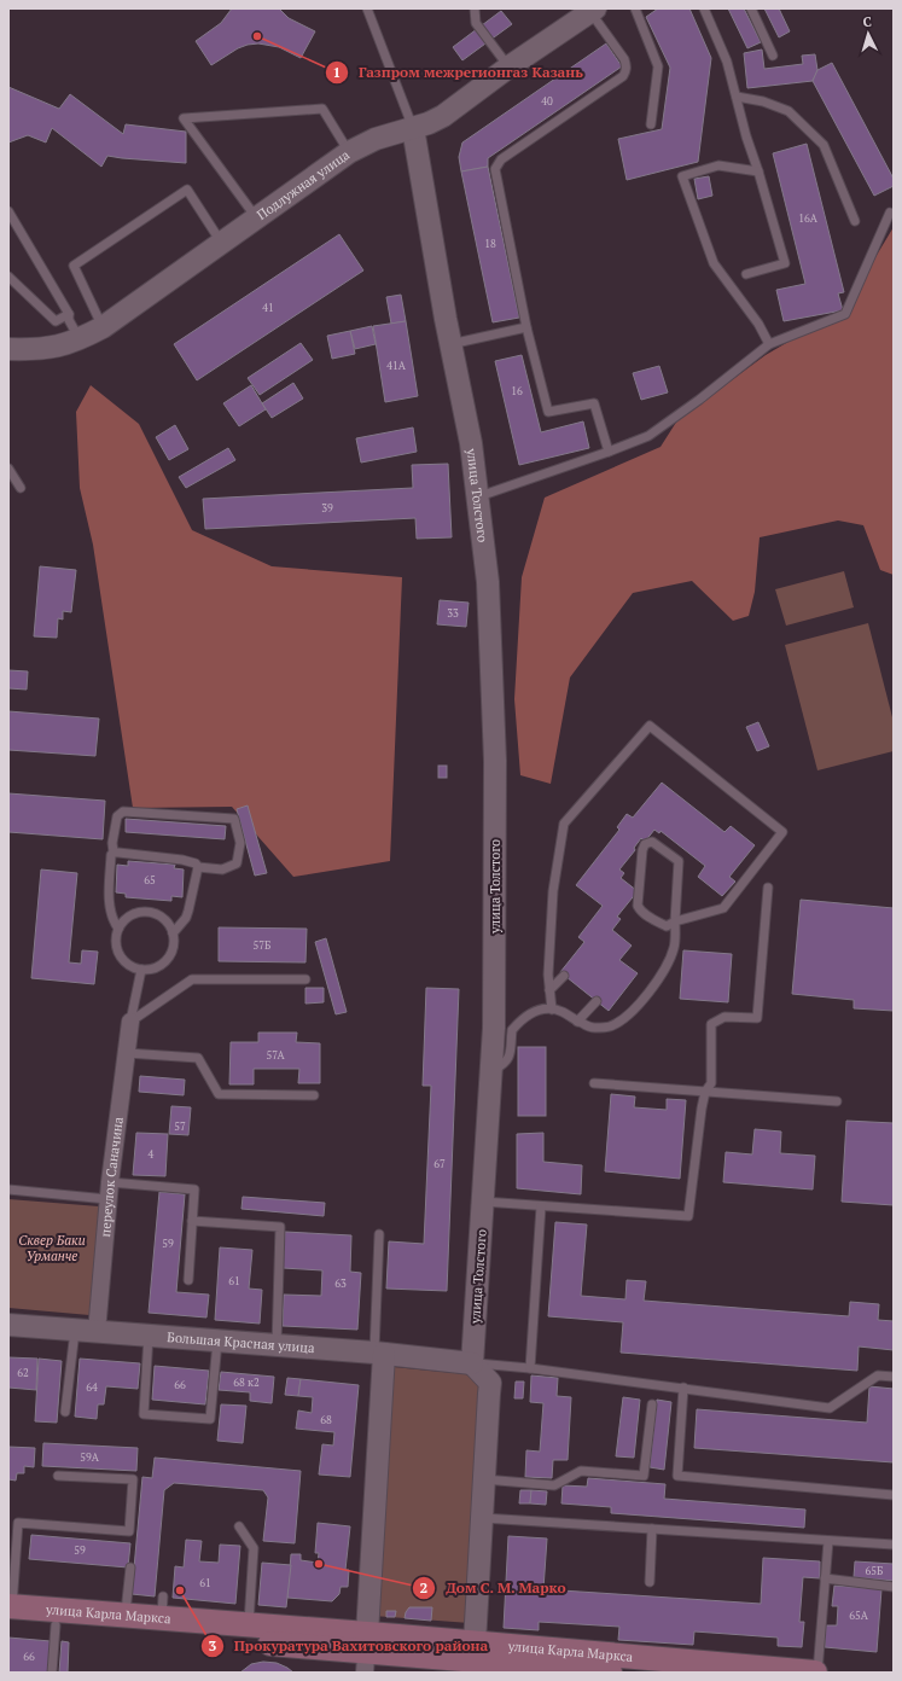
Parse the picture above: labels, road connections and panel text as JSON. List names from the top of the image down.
{
  "streets": {
    "main road": ["улица Карла Маркса"],
    "street": [
      "Подлужная улица",
      "улица Толстого",
      "переулок Саначина",
      "Большая Красная улица"
    ]
  },
  "crossings": [
    ["Подлужная улица", "улица Толстого"],
    ["улица Толстого", "Большая Красная улица"],
    ["переулок Саначина", "Большая Красная улица"]
  ],
  "parks": ["Сквер Баки Урманче"],
  "places": ["Газпром межрегионгаз Казань", "Дом С. М. Марко", "Прокуратура Вахитовского района"],
  "house_numbers": [
    "40",
    "16А",
    "18",
    "41",
    "41А",
    "16",
    "39",
    "33",
    "65",
    "57Б",
    "57А",
    "57",
    "4",
    "67",
    "59",
    "61",
    "63",
    "62",
    "68 к2",
    "66",
    "64",
    "68",
    "59А",
    "59",
    "65Б",
    "61",
    "65А",
    "66"
  ],
  "north": "top"
}
